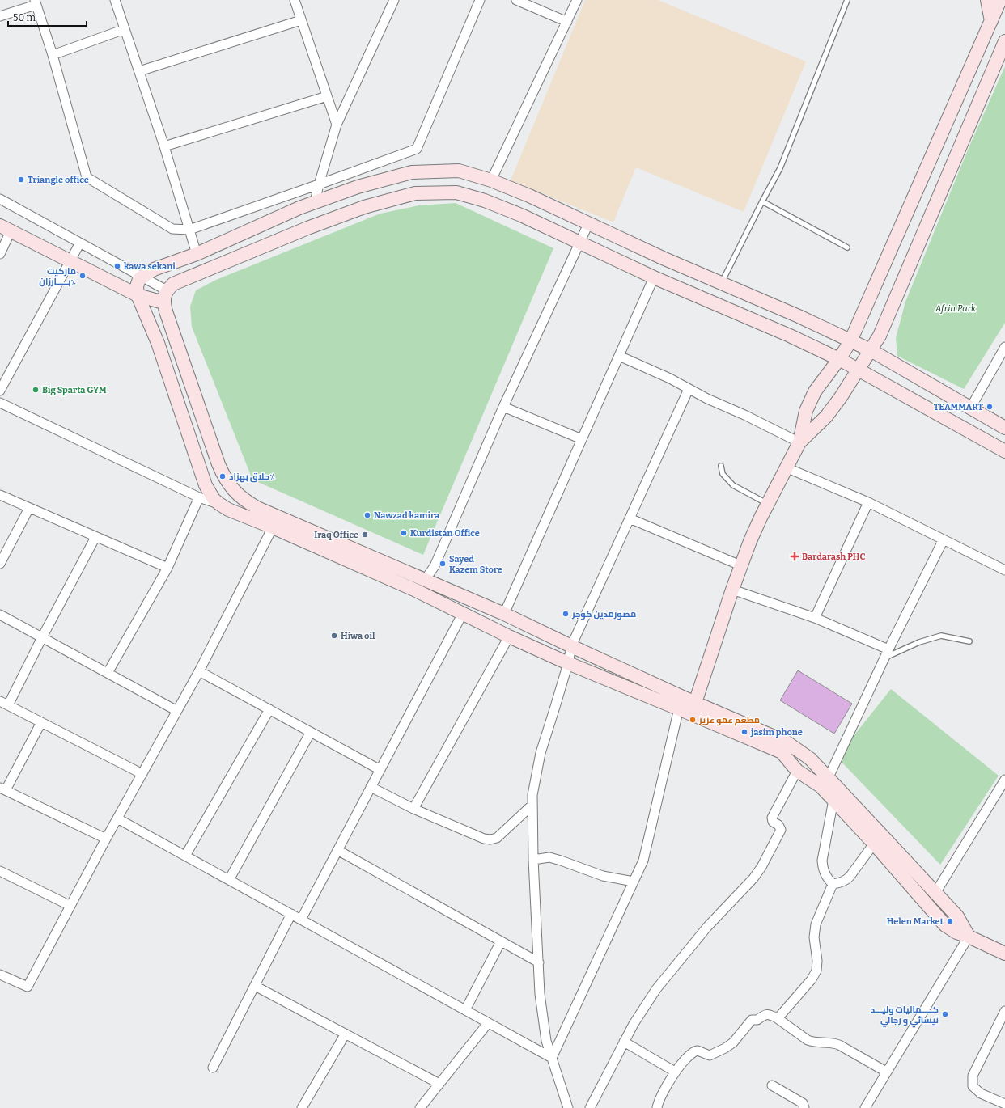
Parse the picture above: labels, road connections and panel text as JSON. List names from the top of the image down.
{
  "parks": ["Afrin Park"],
  "places": {
    "other": [
      "Triangle office",
      "kawa sekani",
      "ماركیت بـــــارزان٪",
      "Big Sparta GYM",
      "TEAMMART",
      "حلاق بهزاد٪",
      "Nawzad kamira",
      "Kurdistan Office",
      "Iraq Office",
      "Sayed Kazem Store",
      "مصورمدین كوجر",
      "Hiwa oil",
      "مطعم عمو عزيز",
      "jasim phone",
      "Helen Market",
      "كـــــمالیات ولیـــد نیسائي و رجالي"
    ],
    "health": ["Bardarash PHC"]
  },
  "scale_bar": "50 m"
}
